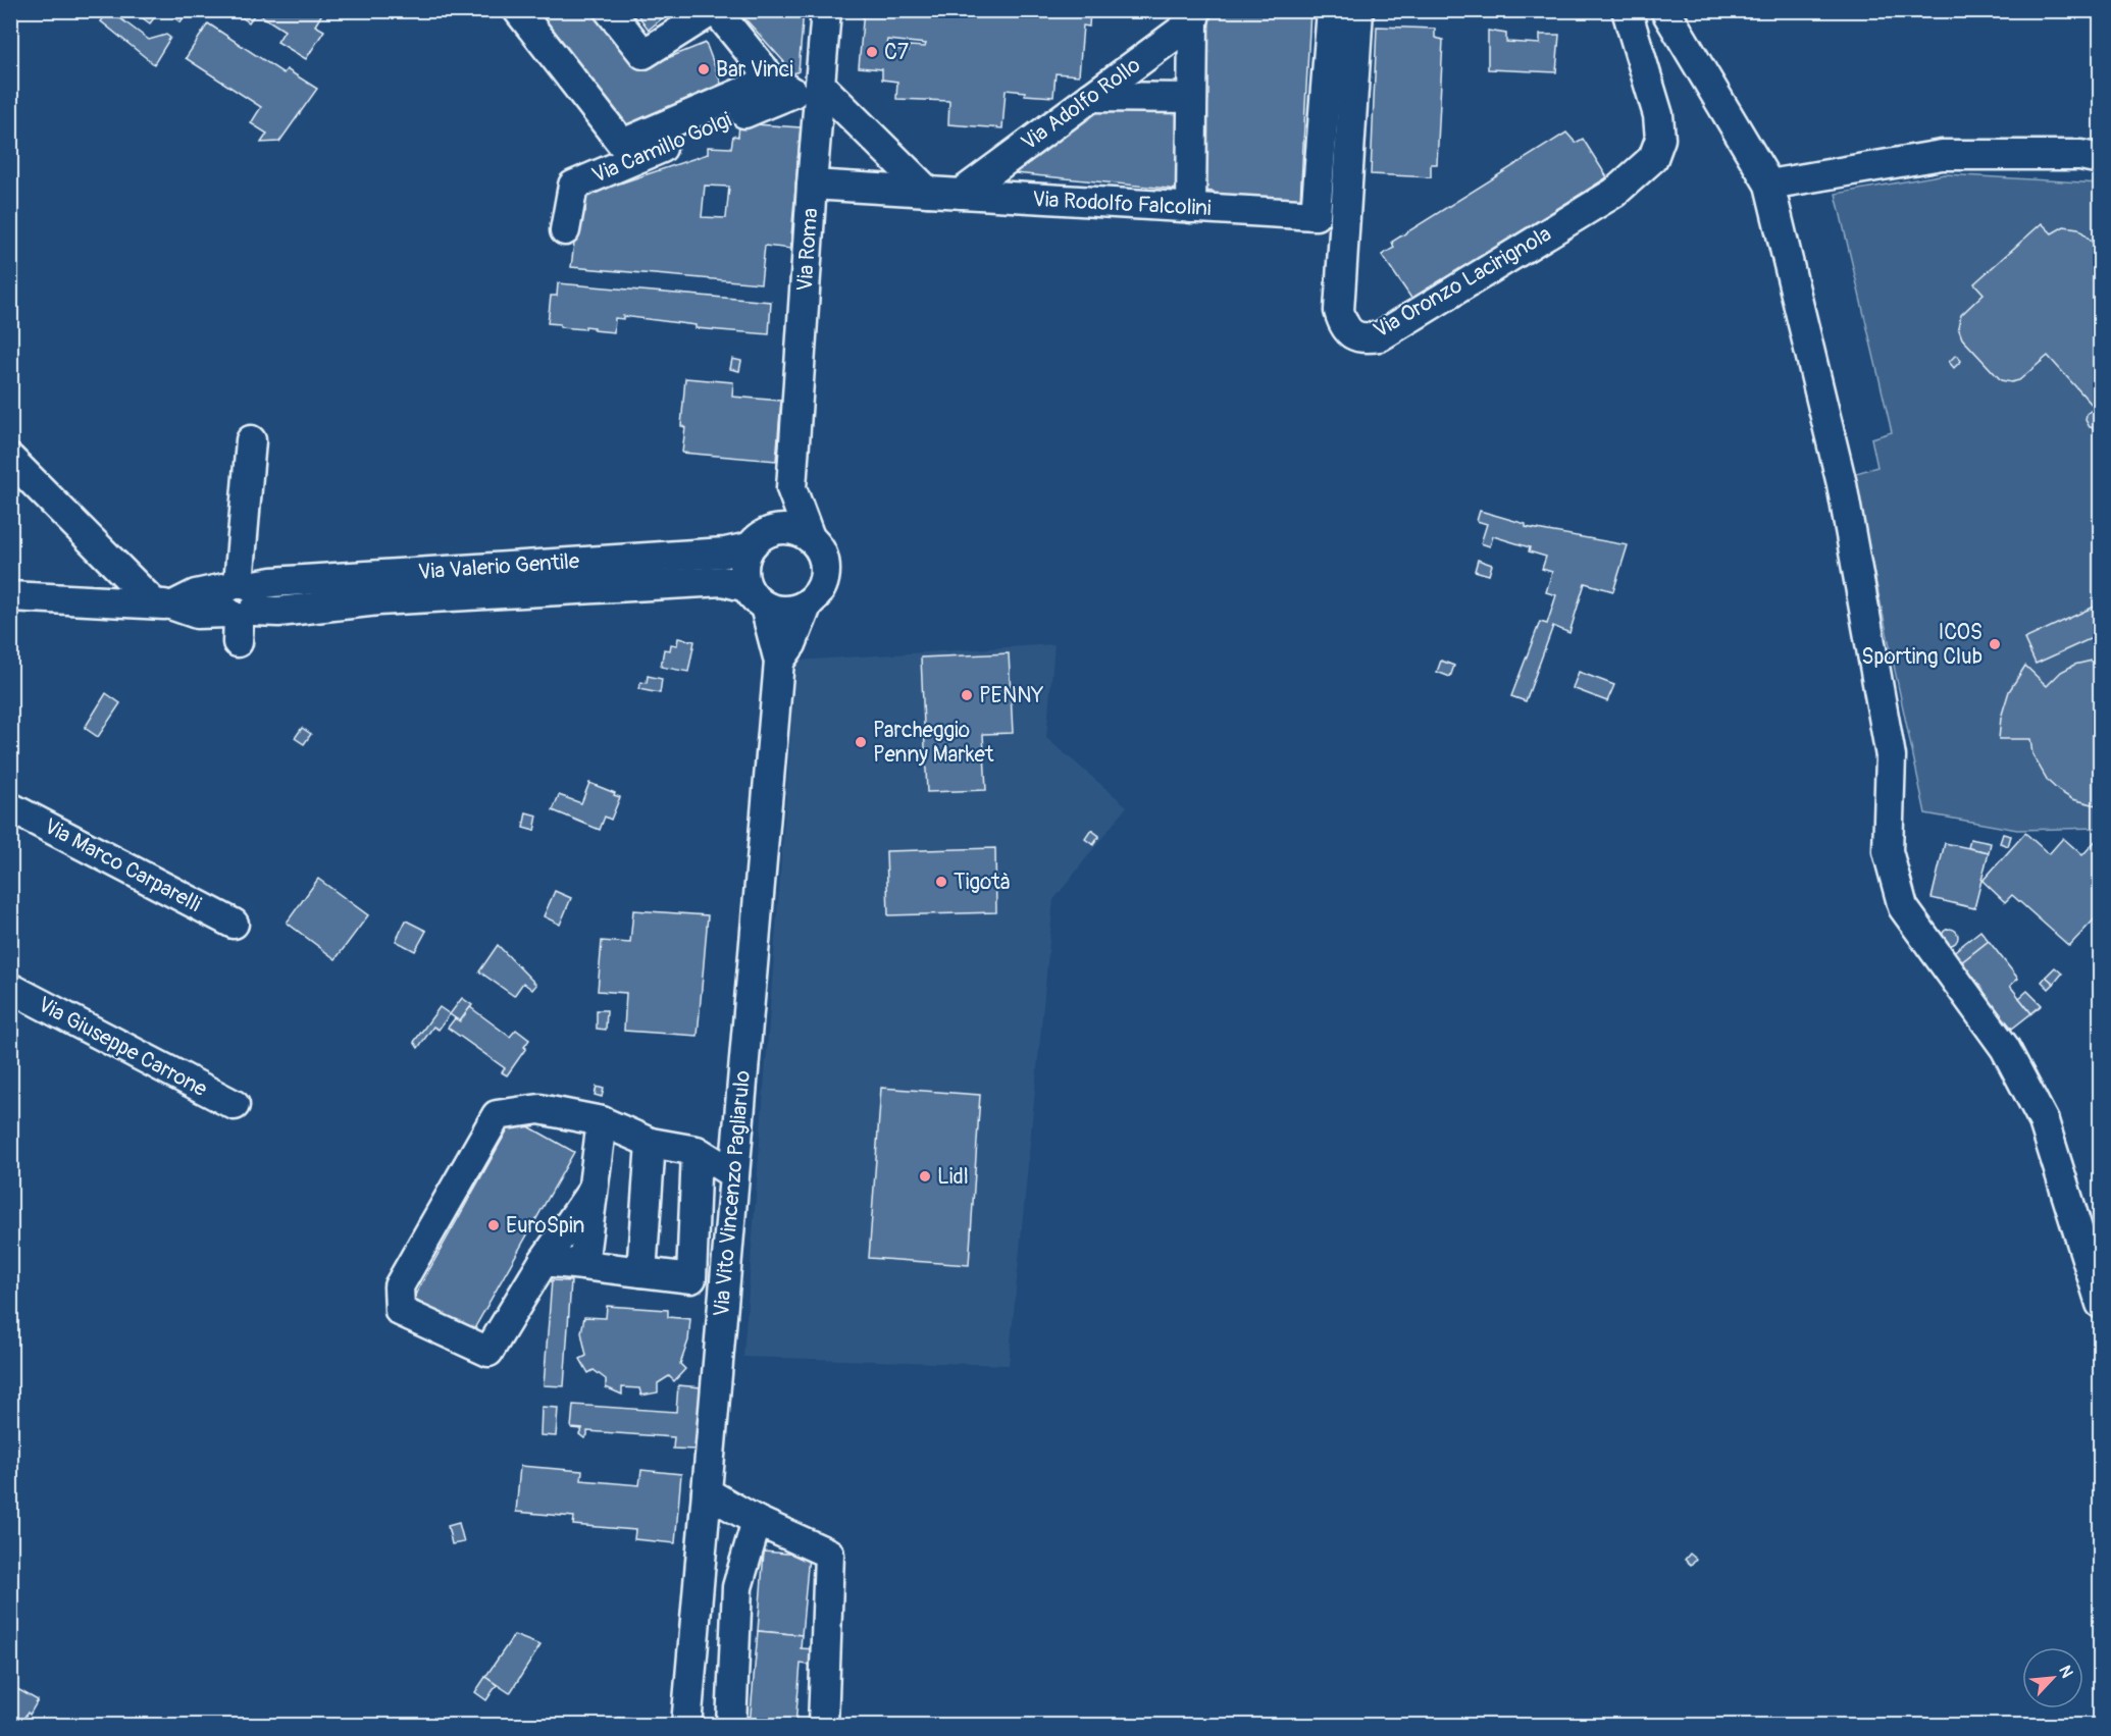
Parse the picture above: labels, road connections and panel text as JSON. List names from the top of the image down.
{
  "streets": {
    "street": [
      "Via Adolfo Rollo",
      "Via Camillo Golgi",
      "Via Rodolfo Falcolini",
      "Via Roma",
      "Via Oronzo Lacirignola",
      "Via Valerio Gentile",
      "Via Marco Carparelli",
      "Via Giuseppe Carrone",
      "Via Vito Vincenzo Pagliarulo"
    ]
  },
  "crossings": [
    ["Via Adolfo Rollo", "Via Rodolfo Falcolini"],
    ["Via Camillo Golgi", "Via Roma"],
    ["Via Rodolfo Falcolini", "Via Roma"],
    ["Via Roma", "Via Valerio Gentile"],
    ["Via Roma", "Via Vito Vincenzo Pagliarulo"],
    ["Via Valerio Gentile", "Via Vito Vincenzo Pagliarulo"]
  ],
  "places": [
    "C7",
    "Bar Vinci",
    "ICOS Sporting Club",
    "PENNY",
    "Parcheggio Penny Market",
    "Tigotà",
    "Lidl",
    "EuroSpin"
  ],
  "north": "top right"
}
